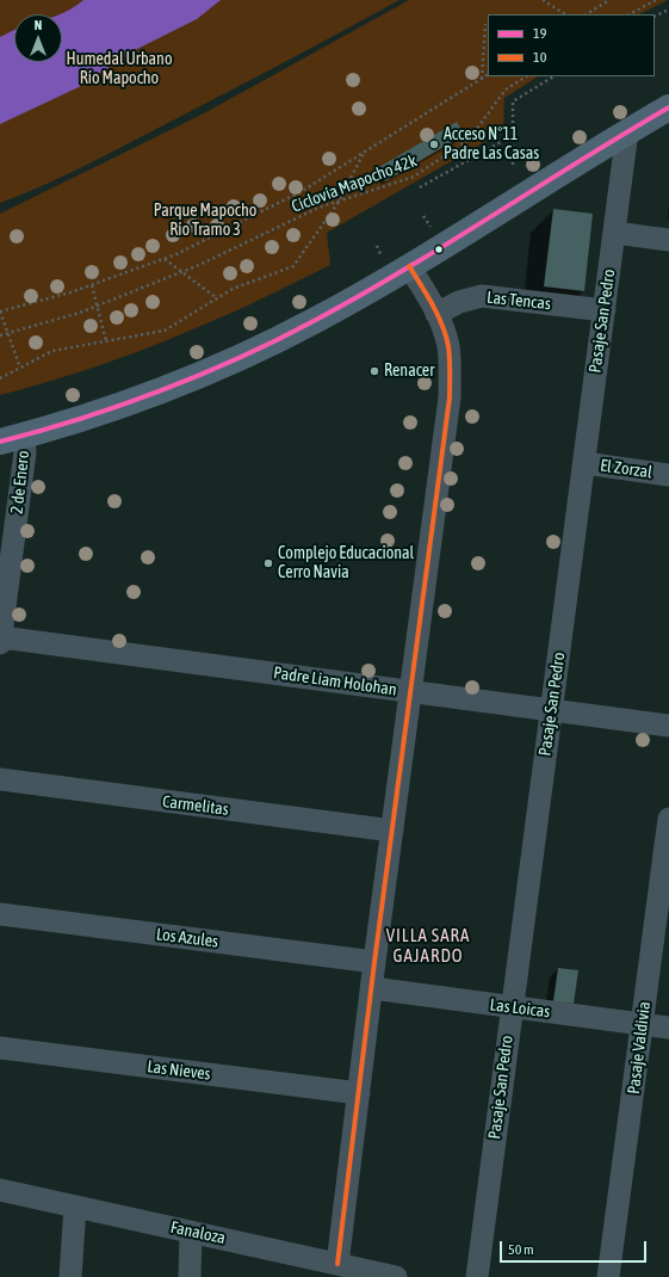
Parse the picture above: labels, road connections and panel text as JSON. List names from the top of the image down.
{
  "streets": {
    "street": [
      "Las Tencas",
      "Pasaje San Pedro",
      "El Zorzal",
      "2 de Enero",
      "Padre Liam Holohan",
      "Carmelitas",
      "Los Azules",
      "Las Loicas",
      "Pasaje Valdivia",
      "Las Nieves",
      "Fanaloza"
    ],
    "path": ["Ciclovía Mapocho 42k"]
  },
  "crossings": [
    ["Las Tencas", "Pasaje San Pedro"],
    ["Pasaje San Pedro", "El Zorzal"],
    ["Pasaje San Pedro", "Padre Liam Holohan"],
    ["Pasaje San Pedro", "Las Loicas"],
    ["2 de Enero", "Padre Liam Holohan"],
    ["Las Loicas", "Pasaje Valdivia"]
  ],
  "districts": ["VILLA SARA GAJARDO"],
  "parks": ["Humedal Urbano Río Mapocho", "Parque Mapocho Río Tramo 3"],
  "places": ["Acceso N°11 Padre Las Casas", "Renacer", "Complejo Educacional Cerro Navia"],
  "lines": ["transit line 19", "transit line 10"],
  "legend": ["19", "10"],
  "scale_bar": "50 m",
  "north": "top"
}
